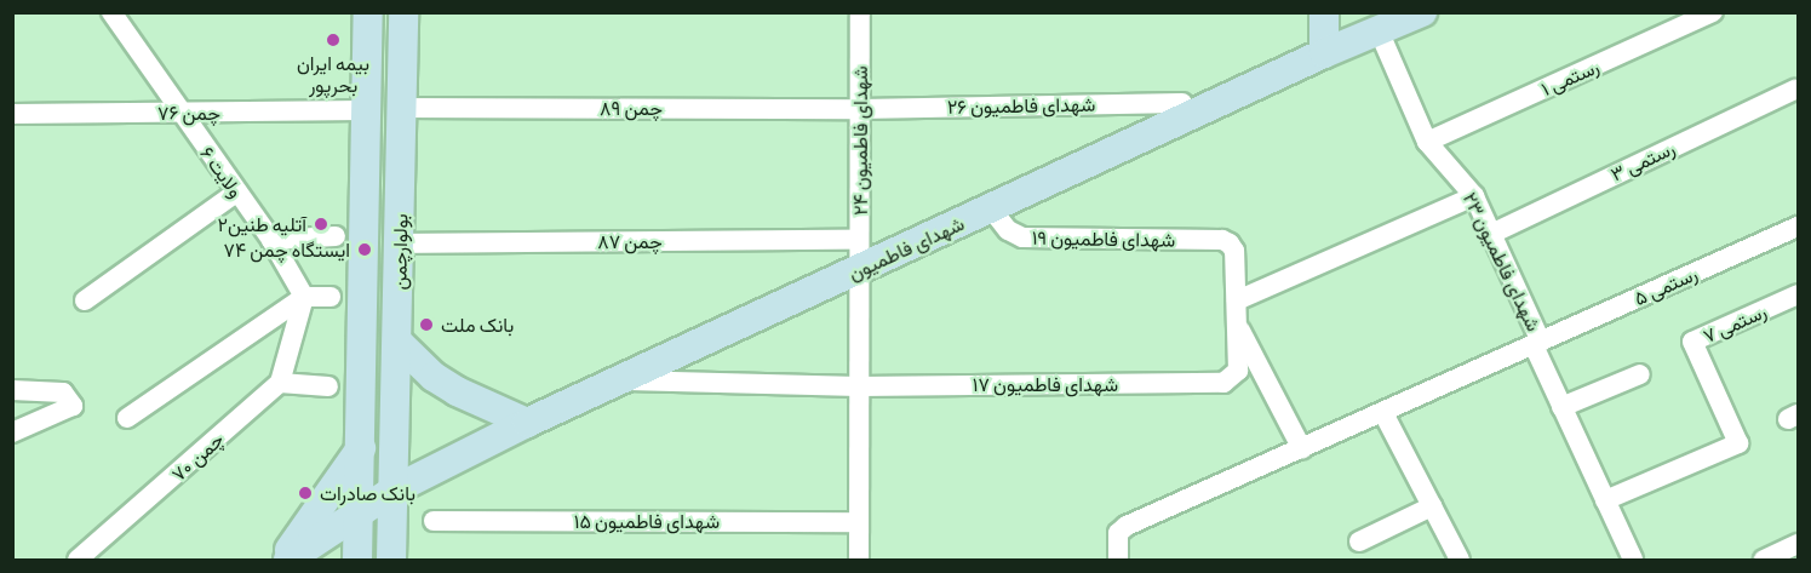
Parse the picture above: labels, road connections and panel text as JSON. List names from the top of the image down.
{
  "streets": {
    "street": [
      "رستمی ۱",
      "شهدای فاطمیون ۲۶",
      "چمن ۸۹",
      "چمن ۷۶",
      "شهدای فاطمیون ۲۴",
      "رستمی ۳",
      "ولایت ۶",
      "شهدای فاطمیون ۱۹",
      "چمن ۸۷",
      "شهدای فاطمیون",
      "بولوارچمن",
      "شهدای فاطمیون ۲۳",
      "رستمی ۵",
      "رستمی ۷",
      "شهدای فاطمیون ۱۷",
      "چمن ۷۰",
      "شهدای فاطمیون ۱۵"
    ]
  },
  "crossings": [
    ["رستمی ۱", "شهدای فاطمیون ۲۳"],
    ["شهدای فاطمیون ۲۶", "چمن ۸۹"],
    ["شهدای فاطمیون ۲۶", "شهدای فاطمیون ۲۴"],
    ["چمن ۸۹", "شهدای فاطمیون ۲۴"],
    ["چمن ۸۹", "بولوارچمن"],
    ["چمن ۷۶", "ولایت ۶"],
    ["چمن ۷۶", "بولوارچمن"],
    ["شهدای فاطمیون ۲۴", "چمن ۸۷"],
    ["شهدای فاطمیون ۲۴", "شهدای فاطمیون"],
    ["رستمی ۳", "شهدای فاطمیون ۲۳"],
    ["شهدای فاطمیون ۱۹", "شهدای فاطمیون"],
    ["چمن ۸۷", "بولوارچمن"],
    ["شهدای فاطمیون", "بولوارچمن"],
    ["شهدای فاطمیون", "شهدای فاطمیون ۲۳"],
    ["شهدای فاطمیون", "شهدای فاطمیون ۱۷"],
    ["شهدای فاطمیون ۲۳", "رستمی ۵"],
    ["شهدای فاطمیون ۲۳", "رستمی ۷"]
  ],
  "places": [
    "بيمه ايران بحرپور",
    "آتلیه طنین۲",
    "ایستگاه چمن ۷۴",
    "بانک ملت",
    "بانک صادرات"
  ]
}
